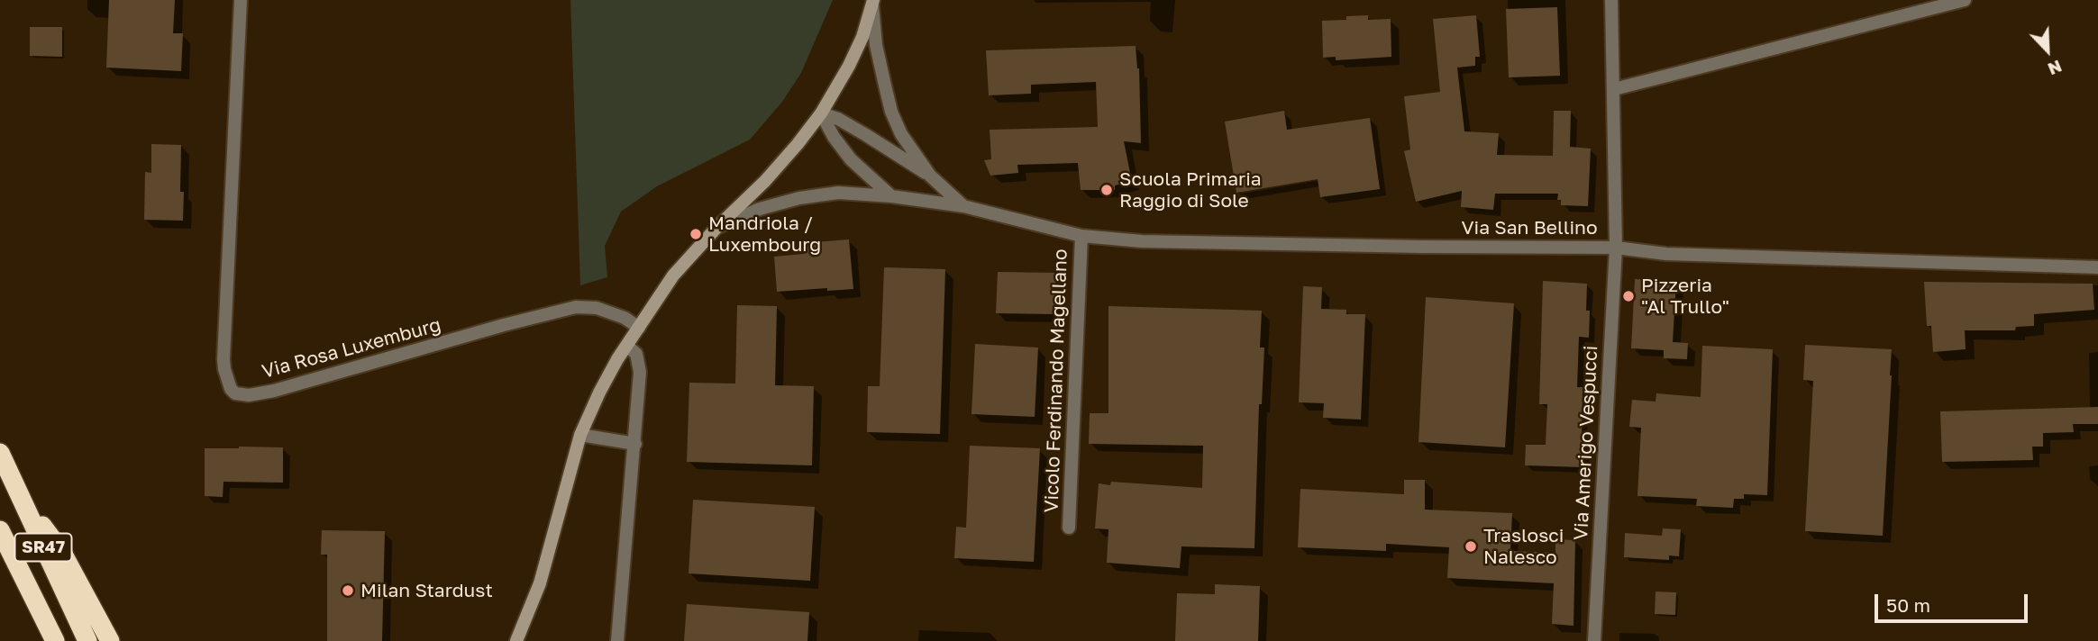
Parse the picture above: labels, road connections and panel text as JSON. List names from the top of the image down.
{
  "streets": {
    "highway": ["SR47"],
    "street": [
      "Via San Bellino",
      "Via Rosa Luxemburg",
      "Vicolo Ferdinando Magellano",
      "Via Amerigo Vespucci"
    ]
  },
  "crossings": [
    ["Via San Bellino", "Vicolo Ferdinando Magellano"],
    ["Via San Bellino", "Via Amerigo Vespucci"]
  ],
  "places": [
    "Scuola Primaria Raggio di Sole",
    "Mandriola / Luxembourg",
    "Pizzeria \"Al Trullo\"",
    "Traslosci Nalesco",
    "Milan Stardust"
  ],
  "scale_bar": "50 m",
  "north": "bottom right"
}
